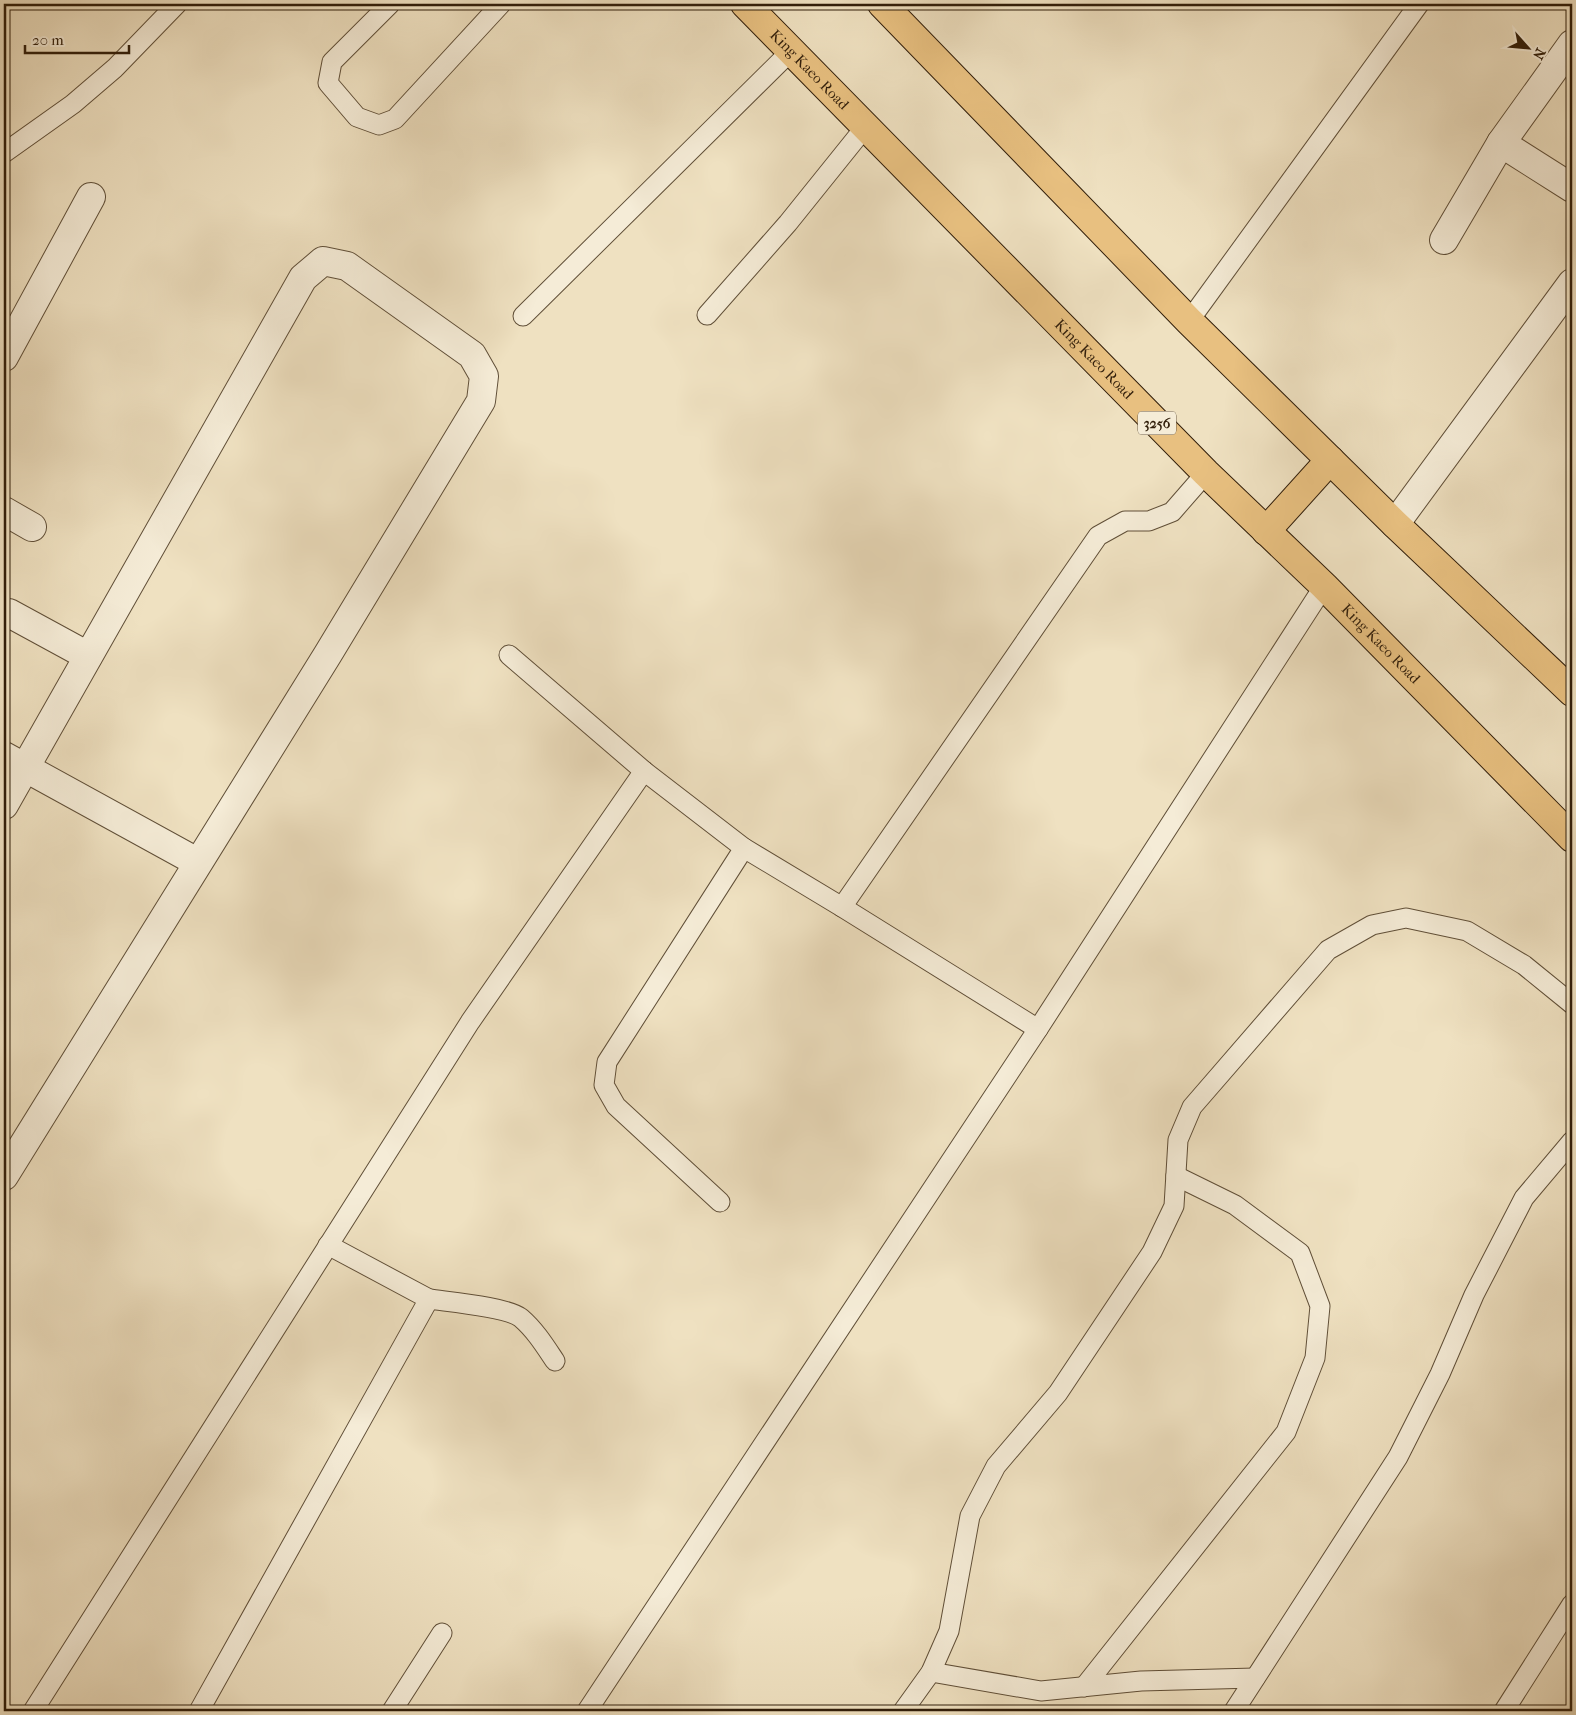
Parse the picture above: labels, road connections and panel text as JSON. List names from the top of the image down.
{
  "streets": {
    "main road": ["King Kaeo Road", "3256"]
  },
  "scale_bar": "20 m",
  "north": "bottom right"
}
